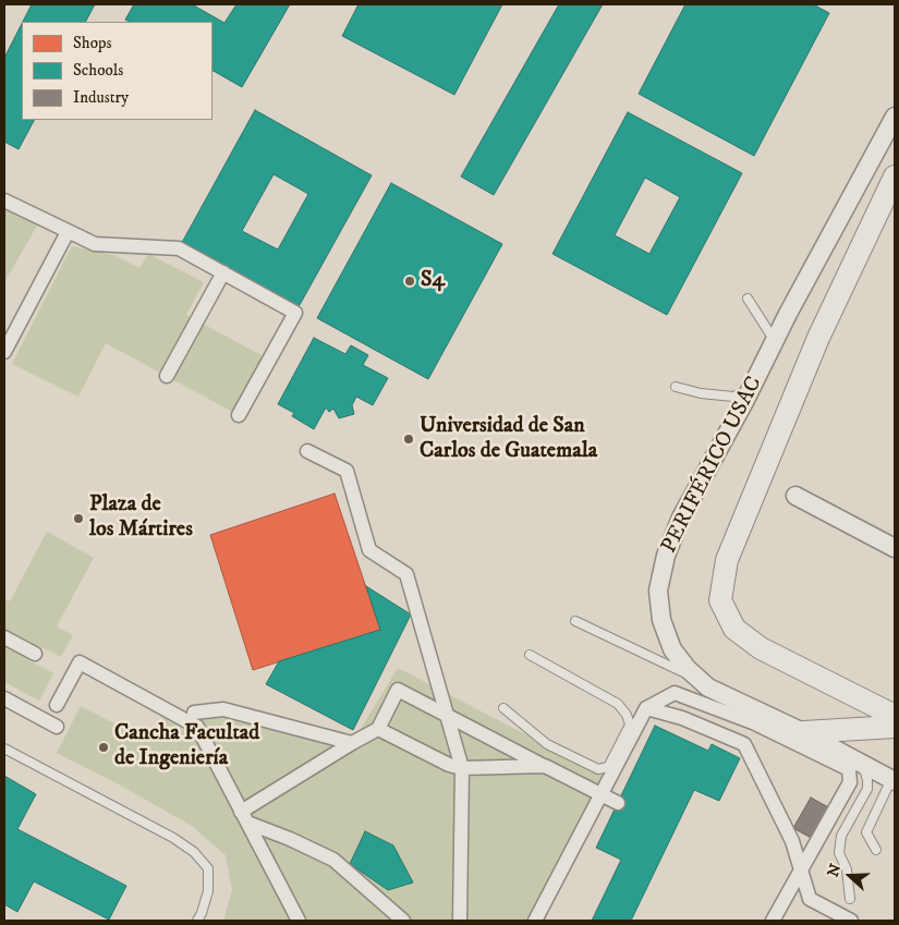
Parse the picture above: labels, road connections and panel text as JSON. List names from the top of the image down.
{
  "streets": {
    "street": ["PERIFÉRICO USAC"]
  },
  "places": [
    "S4",
    "Universidad de San Carlos de Guatemala",
    "Plaza de los Mártires",
    "Cancha Facultad de Ingeniería"
  ],
  "legend": ["Shops", "Schools", "Industry"],
  "north": "left"
}
